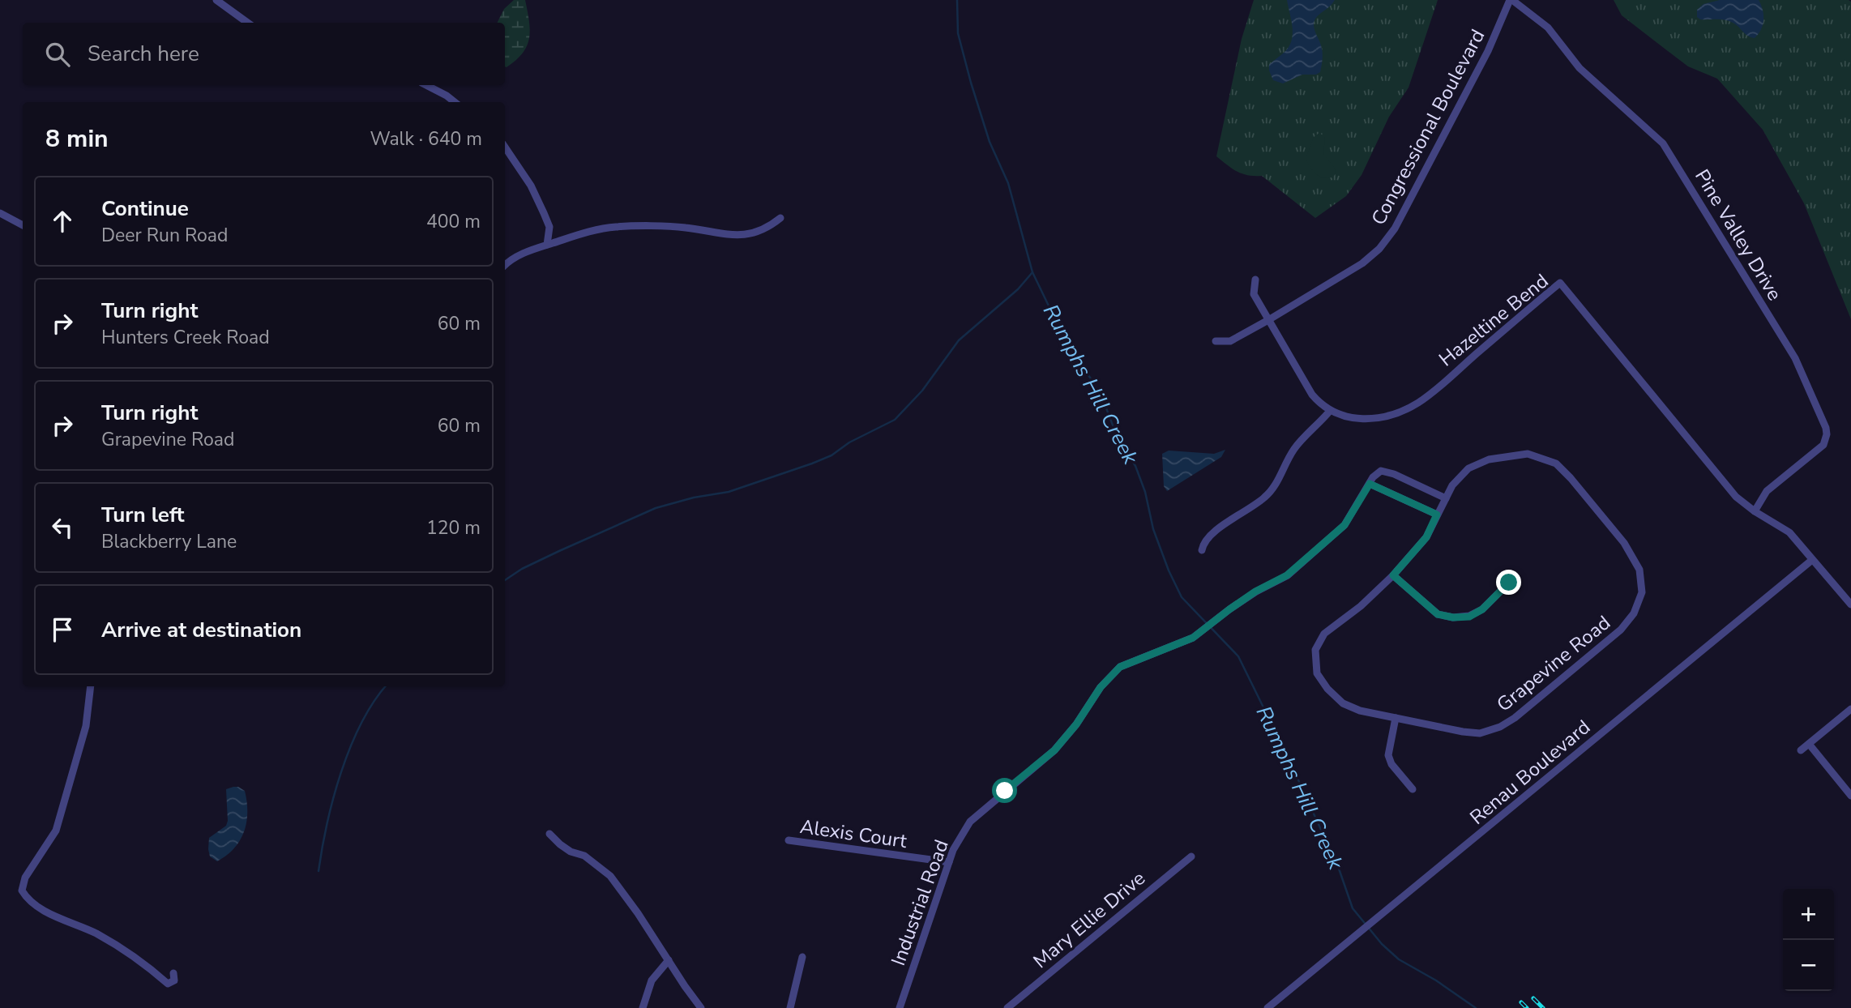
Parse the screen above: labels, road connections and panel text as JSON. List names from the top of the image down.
{
  "streets": {
    "street": [
      "Congressional Boulevard",
      "Pine Valley Drive",
      "Hazeltine Bend",
      "Grapevine Road",
      "Renau Boulevard",
      "Alexis Court",
      "Industrial Road",
      "Mary Ellie Drive"
    ]
  },
  "crossings": [
    ["Congressional Boulevard", "Pine Valley Drive"],
    ["Congressional Boulevard", "Hazeltine Bend"],
    ["Pine Valley Drive", "Hazeltine Bend"],
    ["Hazeltine Bend", "Renau Boulevard"],
    ["Alexis Court", "Industrial Road"]
  ],
  "water": ["Rumphs Hill Creek"],
  "page": {
    "search": "Search here",
    "heading": ["8 min", "Walk · 640 m"],
    "list": [
      ["Continue", "Deer Run Road", "400 m"],
      ["Turn right", "Hunters Creek Road", "60 m"],
      ["Turn right", "Grapevine Road", "60 m"],
      ["Turn left", "Blackberry Lane", "120 m"],
      "Arrive at destination"
    ],
    "map_buttons": ["+", "−"]
  }
}
